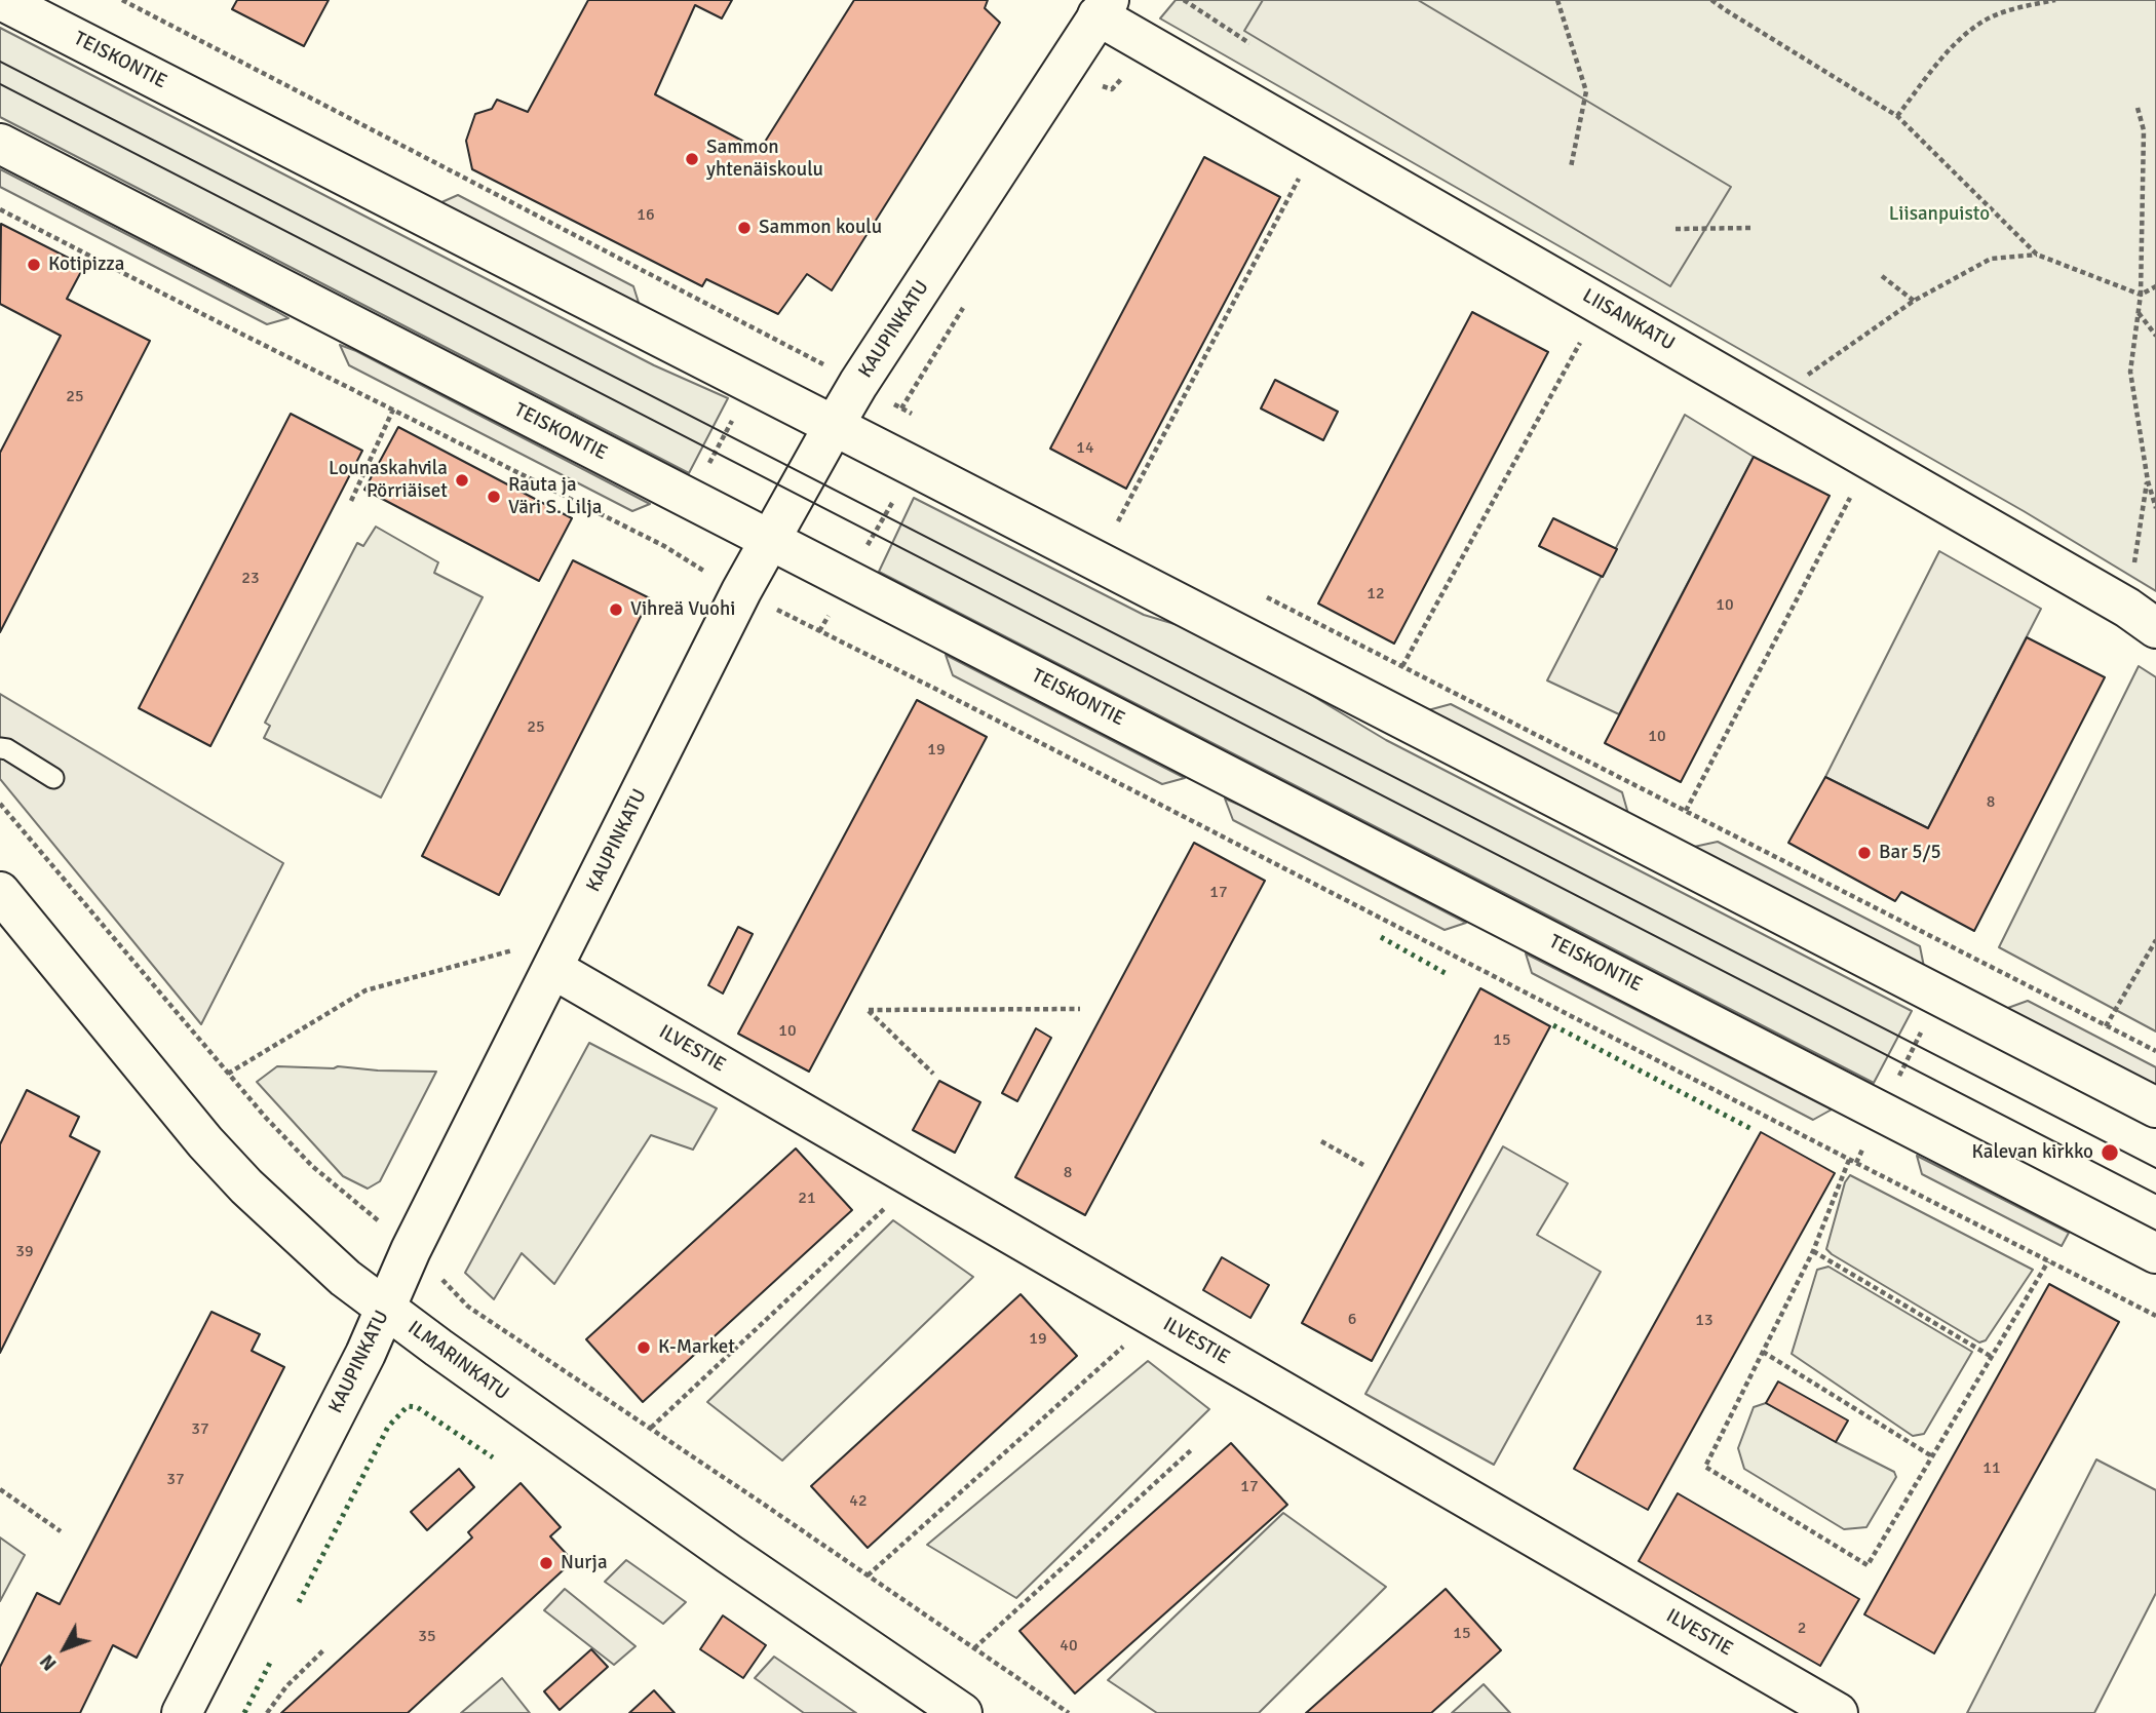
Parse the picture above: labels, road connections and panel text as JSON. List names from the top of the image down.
{
  "streets": {
    "street": [
      "TEISKONTIE",
      "LIISANKATU",
      "KAUPINKATU",
      "ILVESTIE",
      "ILMARINKATU"
    ]
  },
  "crossings": [
    ["TEISKONTIE", "KAUPINKATU"],
    ["LIISANKATU", "KAUPINKATU"],
    ["KAUPINKATU", "ILVESTIE"],
    ["KAUPINKATU", "ILMARINKATU"]
  ],
  "parks": ["Liisanpuisto"],
  "places": [
    "Sammon yhtenäiskoulu",
    "Sammon koulu",
    "Kotipizza",
    "Lounaskahvila Pörriäiset",
    "Rauta ja Väri S. Lilja",
    "Vihreä Vuohi",
    "Bar 5/5",
    "Kalevan kirkko",
    "K-Market",
    "Nurja"
  ],
  "house_numbers": [
    "16",
    "25",
    "14",
    "23",
    "12",
    "10",
    "25",
    "10",
    "19",
    "8",
    "17",
    "10",
    "15",
    "8",
    "21",
    "39",
    "6",
    "13",
    "19",
    "37",
    "11",
    "37",
    "17",
    "42",
    "2",
    "15",
    "35",
    "40"
  ],
  "north": "bottom left"
}
